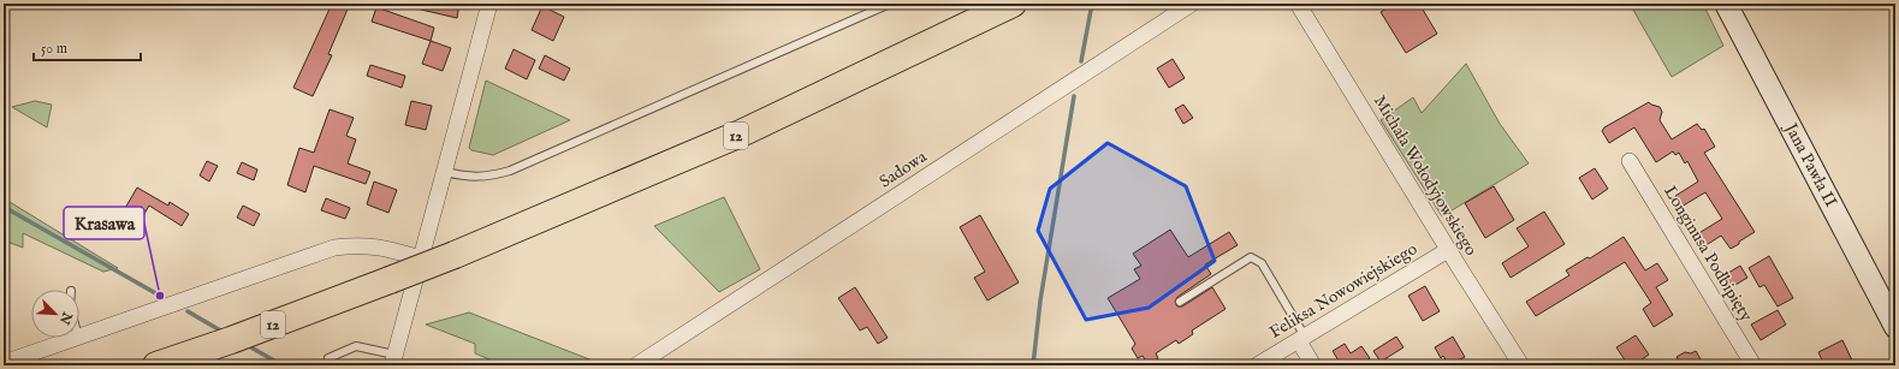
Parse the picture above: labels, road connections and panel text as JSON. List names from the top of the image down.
{
  "streets": {
    "highway": ["12"],
    "main road": ["Jana Pawła II"],
    "street": [
      "Sadowa",
      "Michała Wołodyjowskiego",
      "Longinusa Podbipięty",
      "Feliksa Nowowiejskiego"
    ]
  },
  "crossings": [
    ["Michała Wołodyjowskiego", "Feliksa Nowowiejskiego"]
  ],
  "places": ["Krasawa"],
  "scale_bar": "50 m",
  "north": "bottom right"
}
